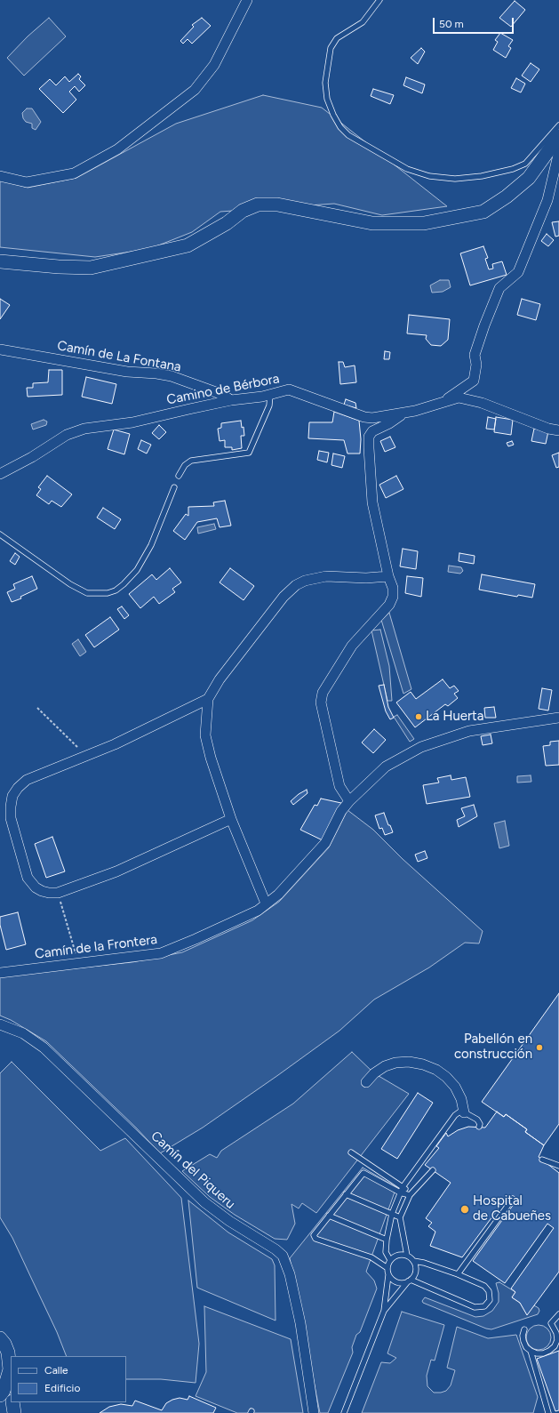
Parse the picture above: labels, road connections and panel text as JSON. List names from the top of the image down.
{
  "streets": {
    "street": [
      "Camín de La Fontana",
      "Camino de Bérbora",
      "Camín de la Frontera",
      "Camín del Piqueru"
    ]
  },
  "crossings": [
    ["Camín de La Fontana", "Camino de Bérbora"]
  ],
  "places": ["La Huerta", "Pabellón en construcción", "Hospital de Cabueñes"],
  "legend": ["Calle", "Edificio"],
  "scale_bar": "50 m"
}
